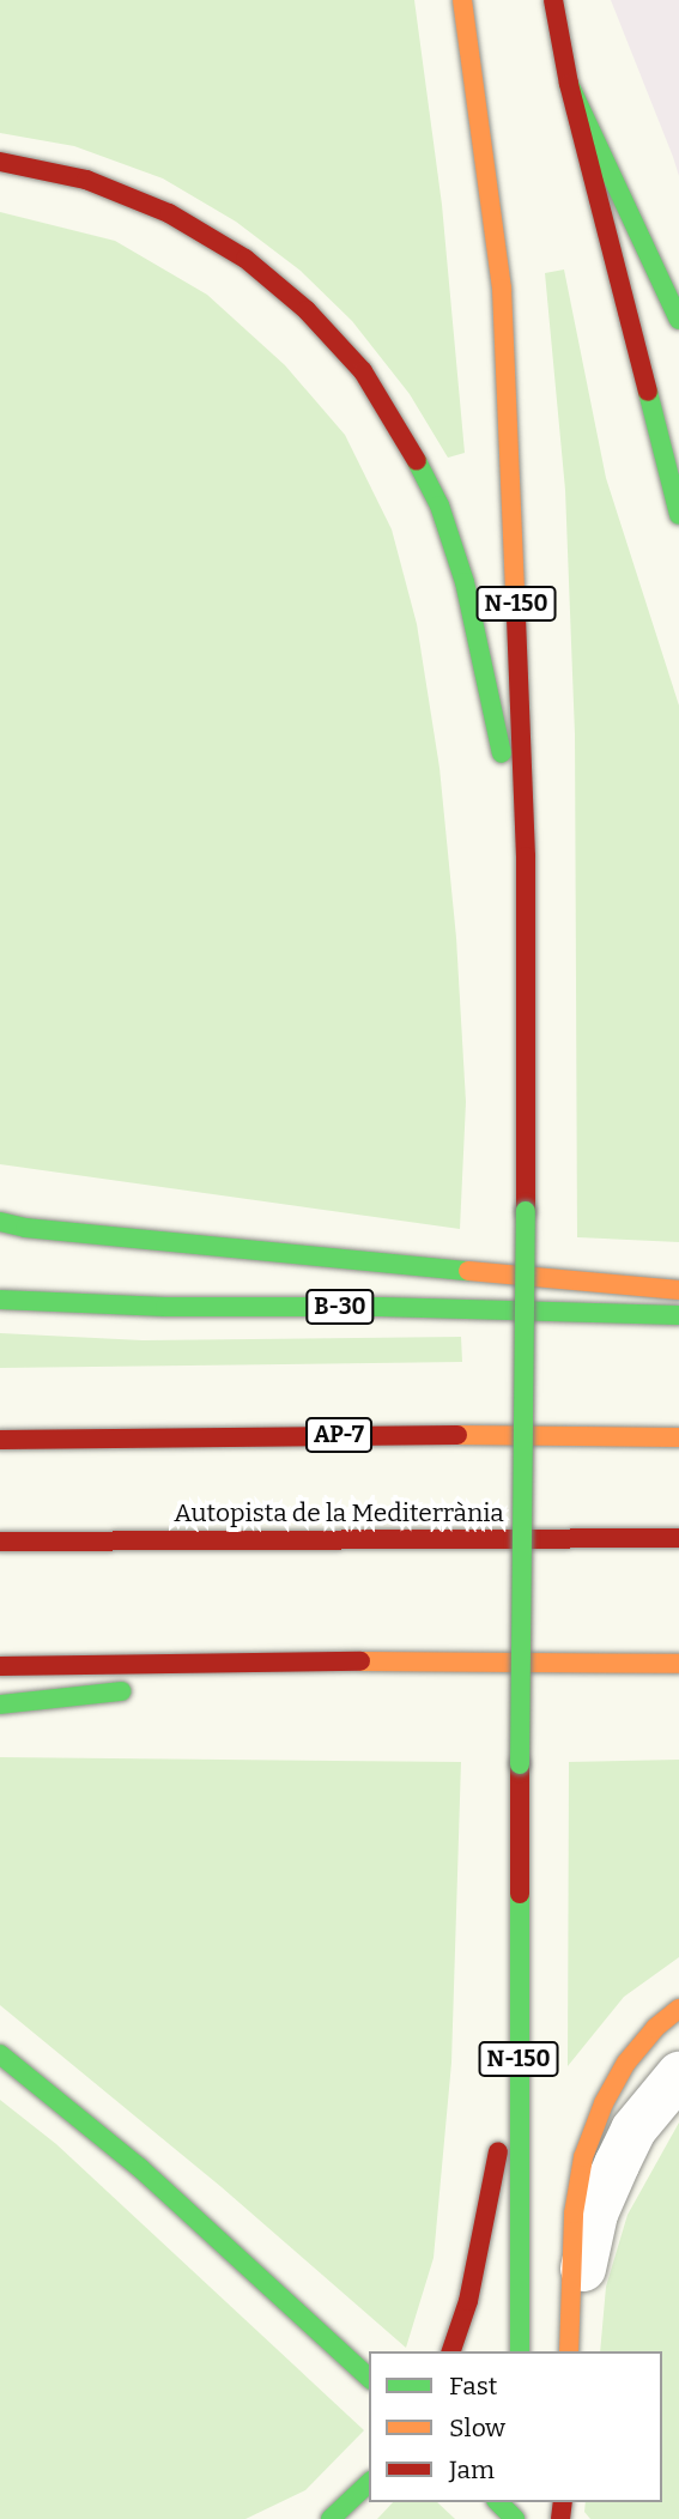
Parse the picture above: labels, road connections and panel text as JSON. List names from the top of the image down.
{
  "streets": {
    "main road": [
      "N-150",
      "B-30",
      "AP-7",
      "Autopista de la Mediterrània"
    ]
  },
  "legend": ["Fast", "Slow", "Jam"]
}
